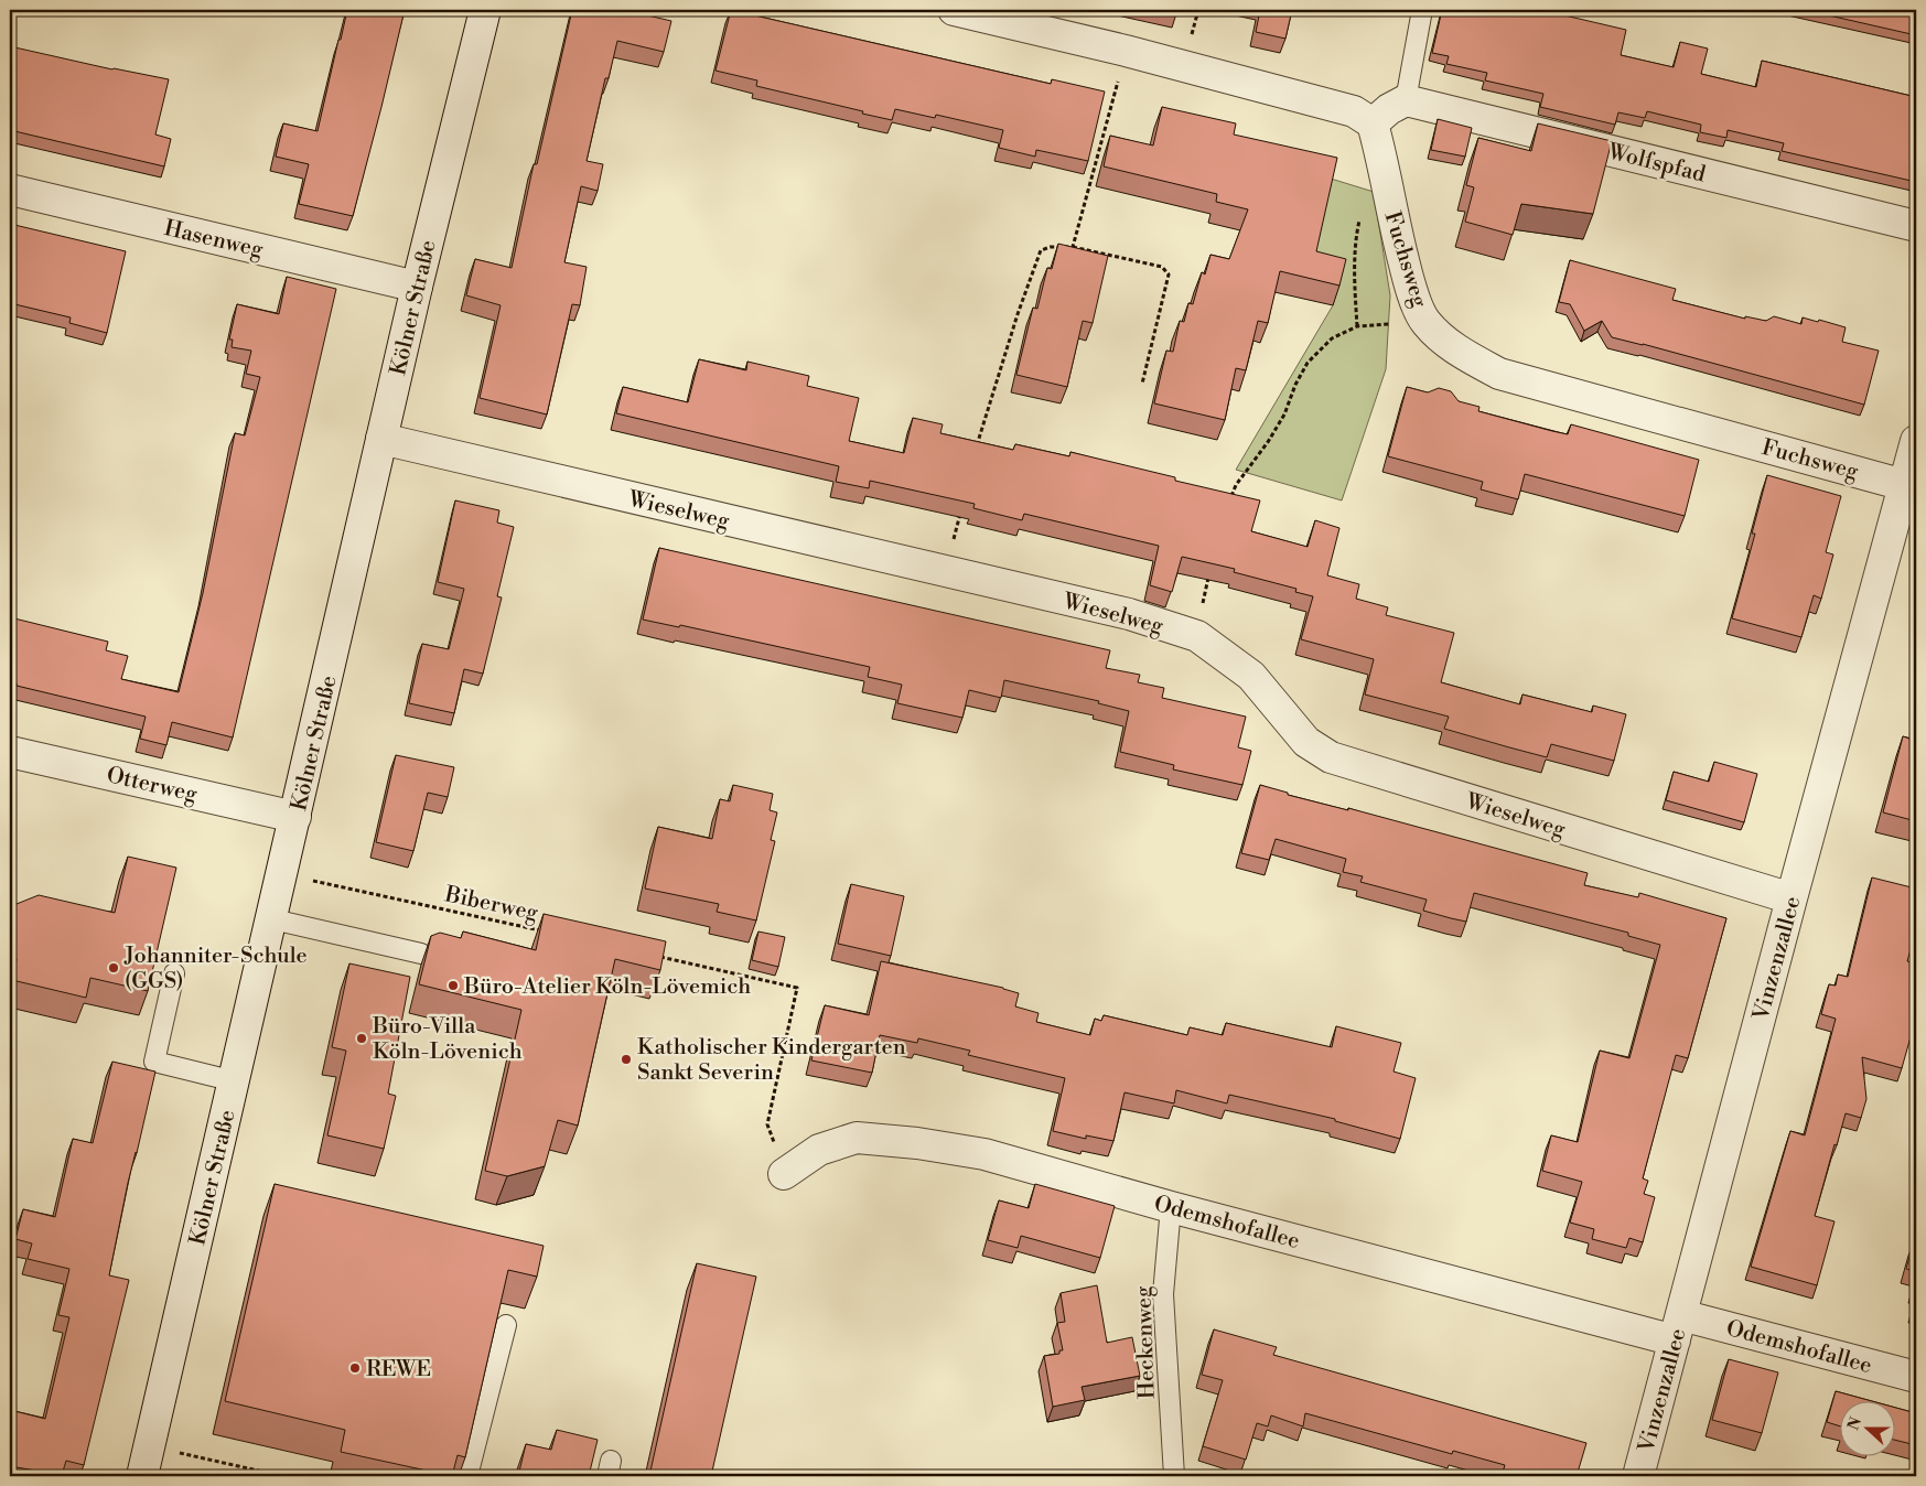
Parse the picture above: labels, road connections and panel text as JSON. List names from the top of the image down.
{
  "streets": {
    "street": [
      "Wolfspfad",
      "Hasenweg",
      "Fuchsweg",
      "Kölner Straße",
      "Wieselweg",
      "Otterweg",
      "Vinzenzallee",
      "Odemshofallee"
    ],
    "lane": ["Heckenweg"],
    "path": ["Biberweg"]
  },
  "crossings": [
    ["Hasenweg", "Kölner Straße"],
    ["Fuchsweg", "Vinzenzallee"],
    ["Kölner Straße", "Wieselweg"],
    ["Kölner Straße", "Otterweg"],
    ["Kölner Straße", "Biberweg"],
    ["Wieselweg", "Vinzenzallee"],
    ["Vinzenzallee", "Odemshofallee"],
    ["Odemshofallee", "Heckenweg"]
  ],
  "places": [
    "Johanniter-Schule (GGS)",
    "Büro-Atelier Köln-Lövemich",
    "Büro-Villa Köln-Lövenich",
    "Katholischer Kindergarten Sankt Severin",
    "REWE"
  ],
  "north": "left"
}
